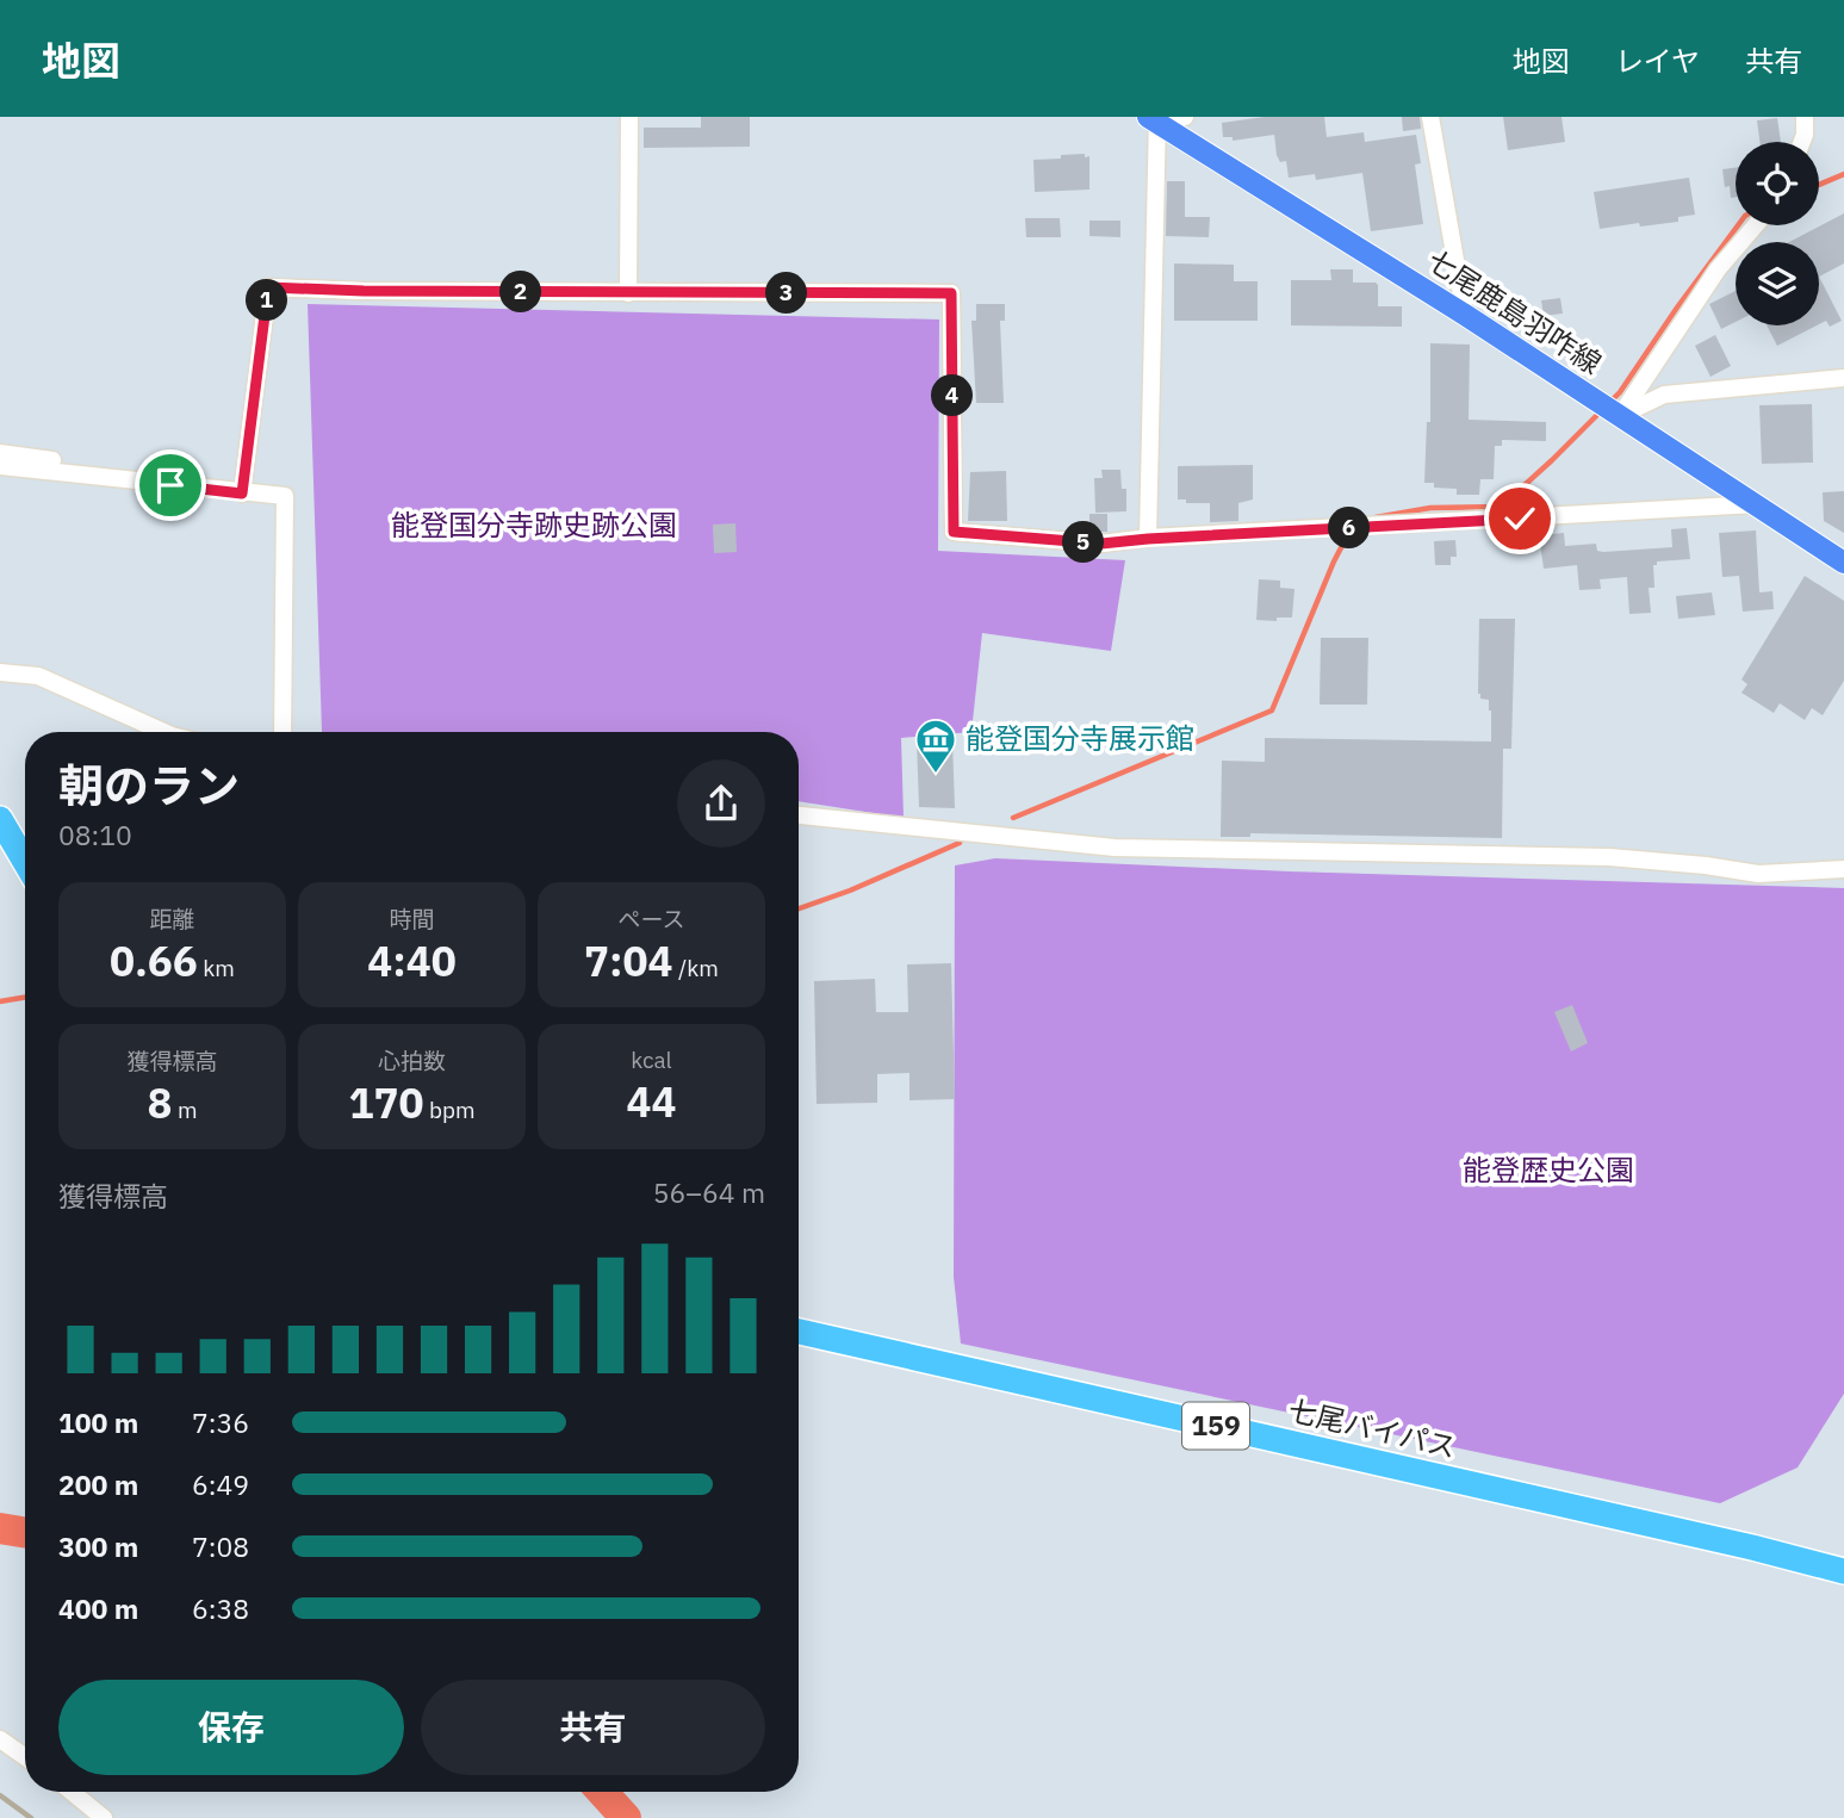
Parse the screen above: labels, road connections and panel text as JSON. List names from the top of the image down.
{
  "streets": {
    "highway": ["159", "七尾バイパス"],
    "main road": ["七尾鹿島羽咋線"]
  },
  "parks": ["能登国分寺跡史跡公園", "能登歴史公園"],
  "places": {
    "museum": ["能登国分寺展示館"]
  },
  "page": {
    "header": "地図",
    "nav": ["地図", "レイヤ", "共有"],
    "pins": [
      "2",
      "3",
      "1",
      "4",
      "6",
      "5"
    ],
    "heading": ["朝のラン", "08:10"],
    "stats": [
      ["距離", "0.66 km"],
      ["時間", "4:40"],
      ["ペース", "7:04 /km"],
      ["獲得標高", "8 m"],
      ["心拍数", "170 bpm"],
      ["kcal", "44"]
    ],
    "chart": ["獲得標高", "56–64 m"],
    "list": [
      {
        "name": "100 m",
        "note": "7:36"
      },
      {
        "name": "200 m",
        "note": "6:49"
      },
      {
        "name": "300 m",
        "note": "7:08"
      },
      {
        "name": "400 m",
        "note": "6:38"
      }
    ],
    "buttons": ["保存", "共有"]
  }
}
